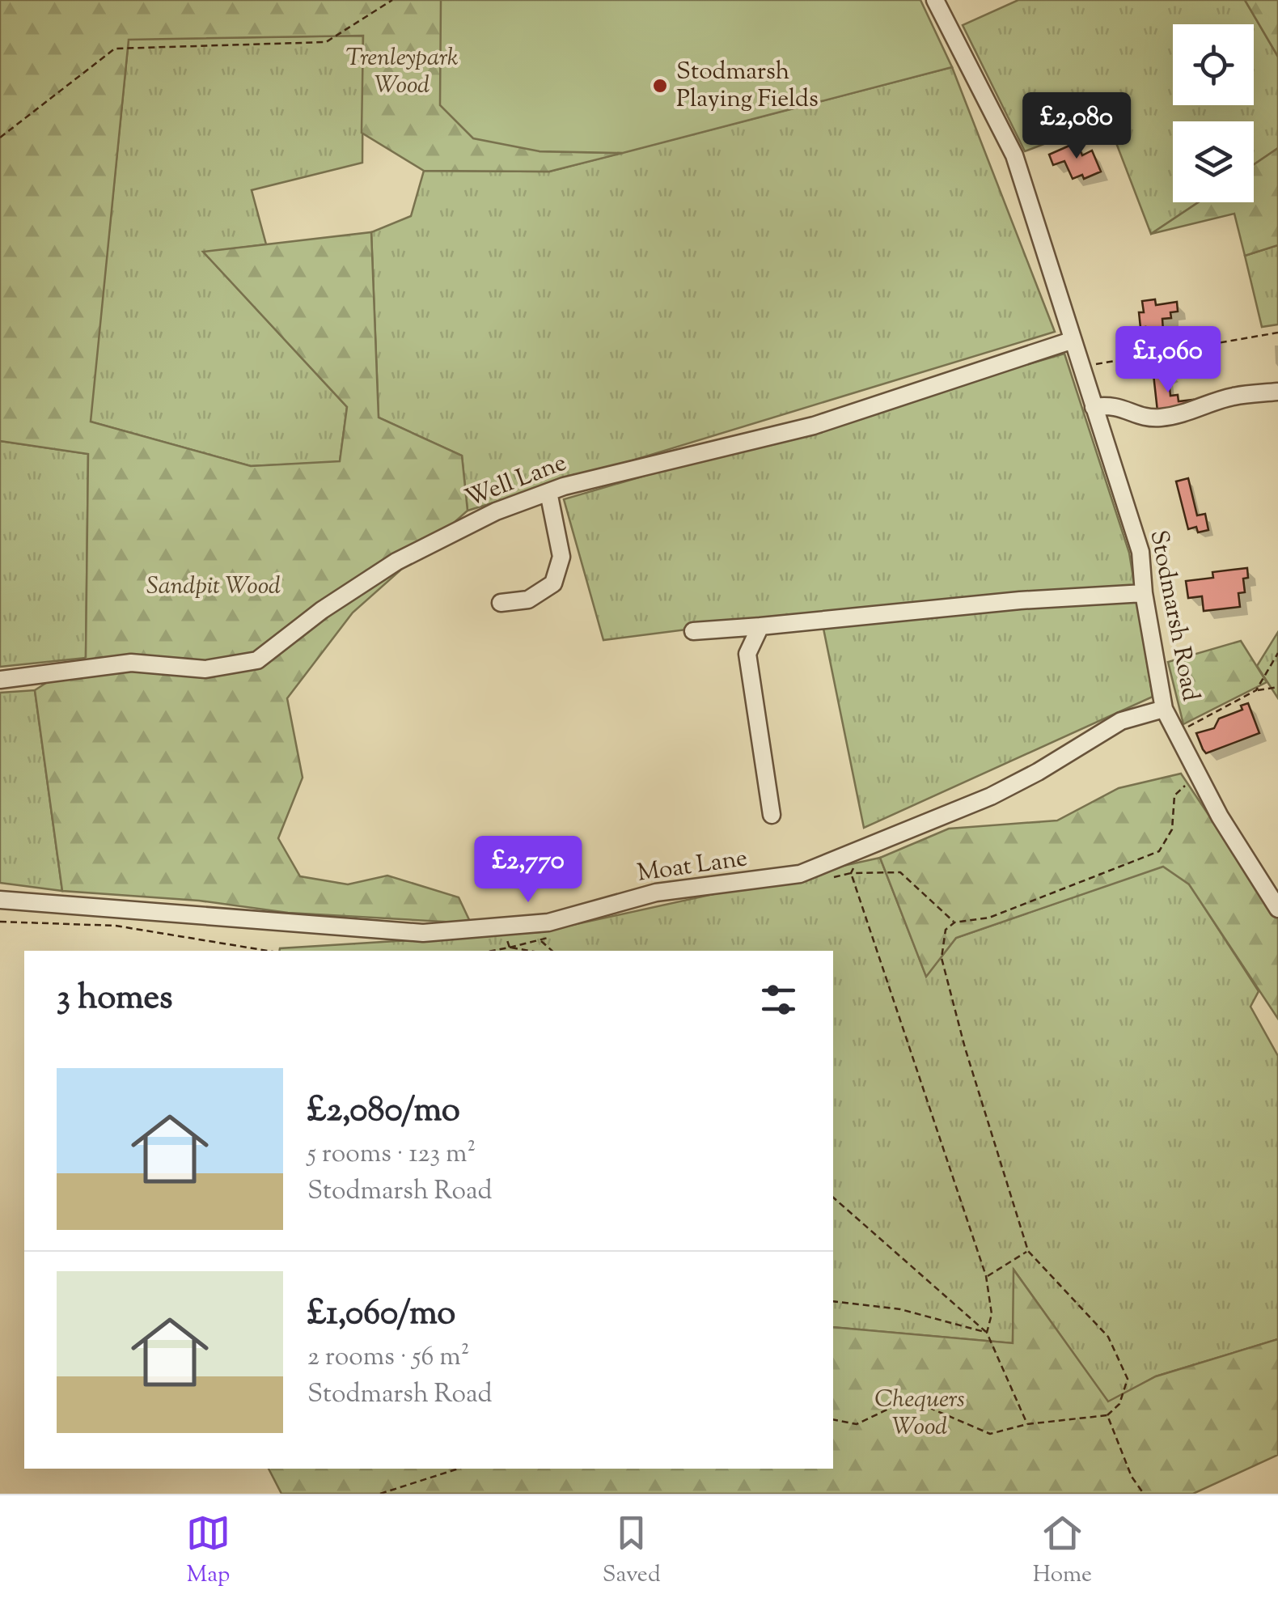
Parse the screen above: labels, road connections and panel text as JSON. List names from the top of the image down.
{
  "streets": {
    "street": ["Well Lane", "Stodmarsh Road", "Moat Lane"]
  },
  "crossings": [
    ["Well Lane", "Stodmarsh Road"],
    ["Stodmarsh Road", "Moat Lane"]
  ],
  "parks": ["Trenleypark Wood", "Sandpit Wood", "Chequers Wood"],
  "places": ["Stodmarsh Playing Fields"],
  "page": {
    "price": ["£2,080", "£1,060", "£2,770"],
    "heading": "3 homes",
    "list": [
      {
        "name": "£2,080/mo",
        "note": "5 rooms · 123 m² · Stodmarsh Road"
      },
      {
        "name": "£1,060/mo",
        "note": "2 rooms · 56 m² · Stodmarsh Road"
      }
    ],
    "tabs": ["Map", "Saved", "Home"]
  }
}
